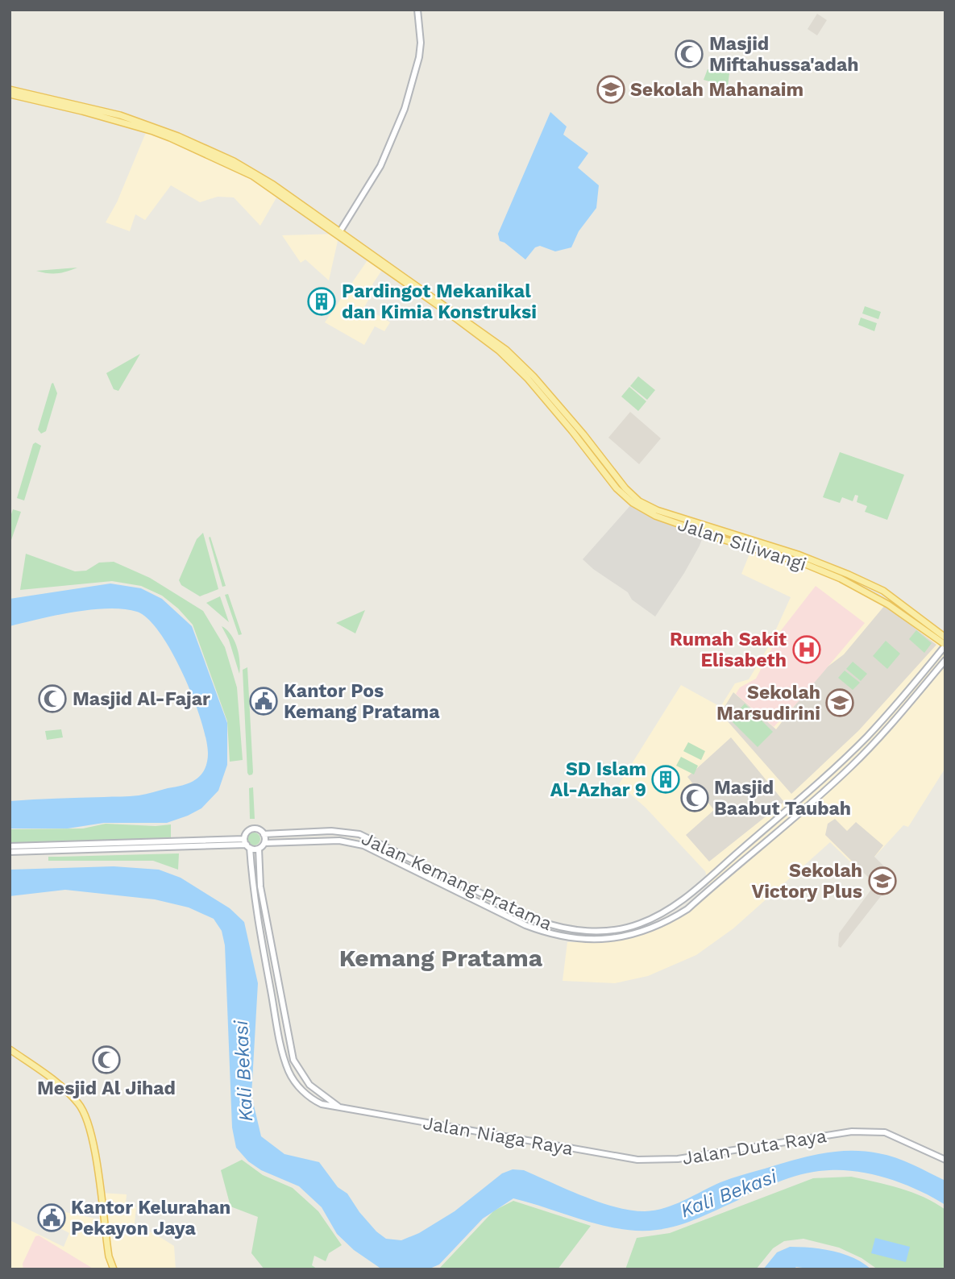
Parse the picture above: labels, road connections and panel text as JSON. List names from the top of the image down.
{
  "streets": {
    "main road": ["Jalan Siliwangi"],
    "street": ["Jalan Kemang Pratama", "Jalan Niaga Raya", "Jalan Duta Raya"]
  },
  "crossings": [
    ["Jalan Siliwangi", "Jalan Kemang Pratama"],
    ["Jalan Kemang Pratama", "Jalan Niaga Raya"],
    ["Jalan Niaga Raya", "Jalan Duta Raya"]
  ],
  "districts": ["Kemang Pratama"],
  "water": ["Kali Bekasi"],
  "places": {
    "mosque": [
      "Masjid Miftahussa'adah",
      "Masjid Al-Fajar",
      "Masjid Baabut Taubah",
      "Mesjid Al Jihad"
    ],
    "school or university": ["Sekolah Mahanaim", "Sekolah Marsudirini", "Sekolah Victory Plus"],
    "building": ["Pardingot Mekanikal dan Kimia Konstruksi", "SD Islam Al-Azhar 9"],
    "hospital": ["Rumah Sakit Elisabeth"],
    "public building": ["Kantor Pos Kemang Pratama", "Kantor Kelurahan Pekayon Jaya"]
  }
}
